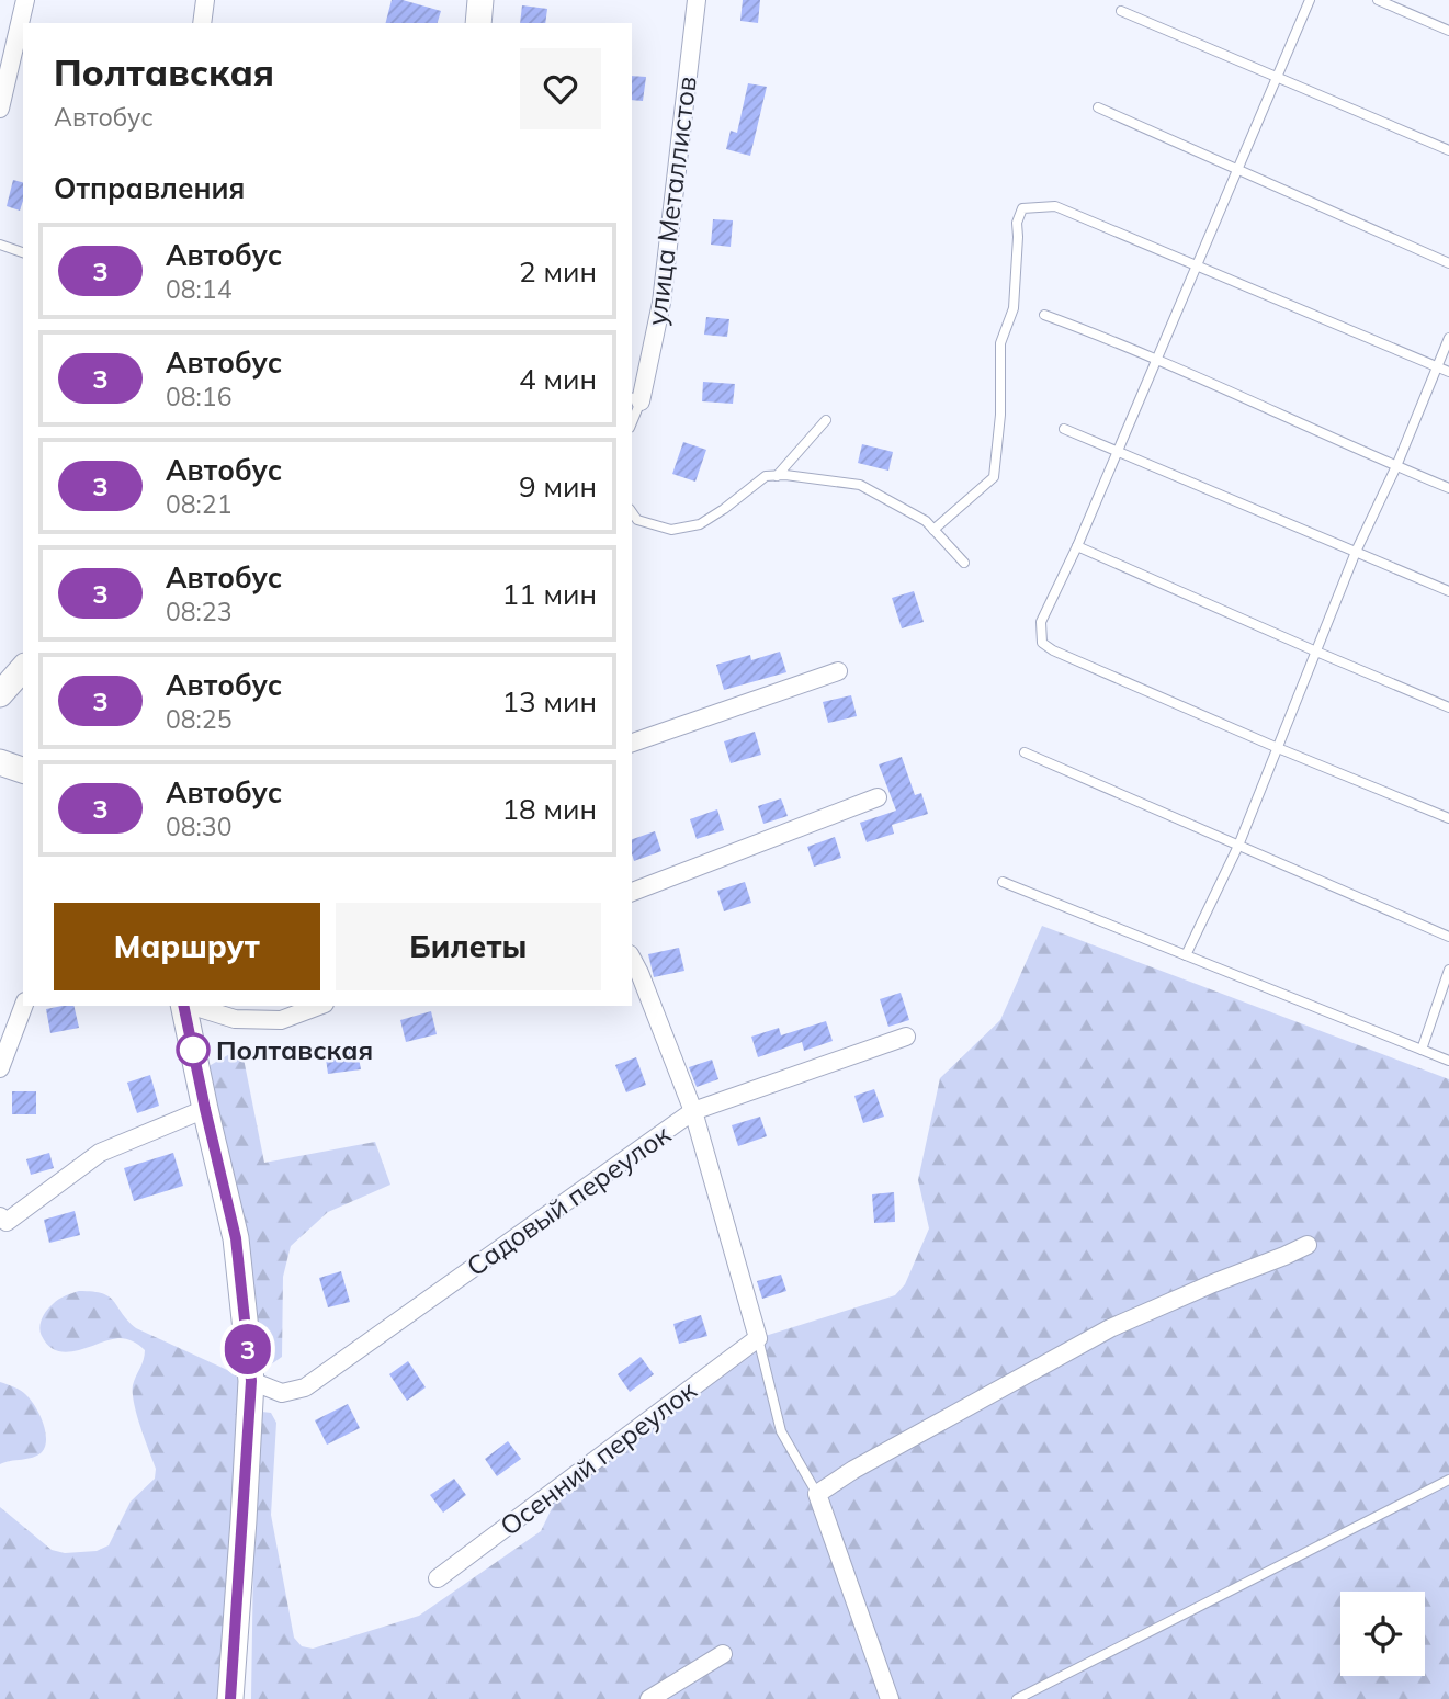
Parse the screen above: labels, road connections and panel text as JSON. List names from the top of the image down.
{
  "streets": {
    "street": ["улица Металлистов", "Садовый переулок", "Осенний переулок"]
  },
  "places": ["Полтавская"],
  "lines": ["bus line 3"],
  "page": {
    "on_map": "3",
    "heading": [
      ["Полтавская", "Автобус"],
      "Отправления"
    ],
    "list": [
      {
        "mark": "3",
        "name": "Автобус",
        "note": "08:14",
        "value": "2 мин"
      },
      {
        "mark": "3",
        "name": "Автобус",
        "note": "08:16",
        "value": "4 мин"
      },
      {
        "mark": "3",
        "name": "Автобус",
        "note": "08:21",
        "value": "9 мин"
      },
      {
        "mark": "3",
        "name": "Автобус",
        "note": "08:23",
        "value": "11 мин"
      },
      {
        "mark": "3",
        "name": "Автобус",
        "note": "08:25",
        "value": "13 мин"
      },
      {
        "mark": "3",
        "name": "Автобус",
        "note": "08:30",
        "value": "18 мин"
      }
    ],
    "buttons": ["Маршрут", "Билеты"]
  }
}
